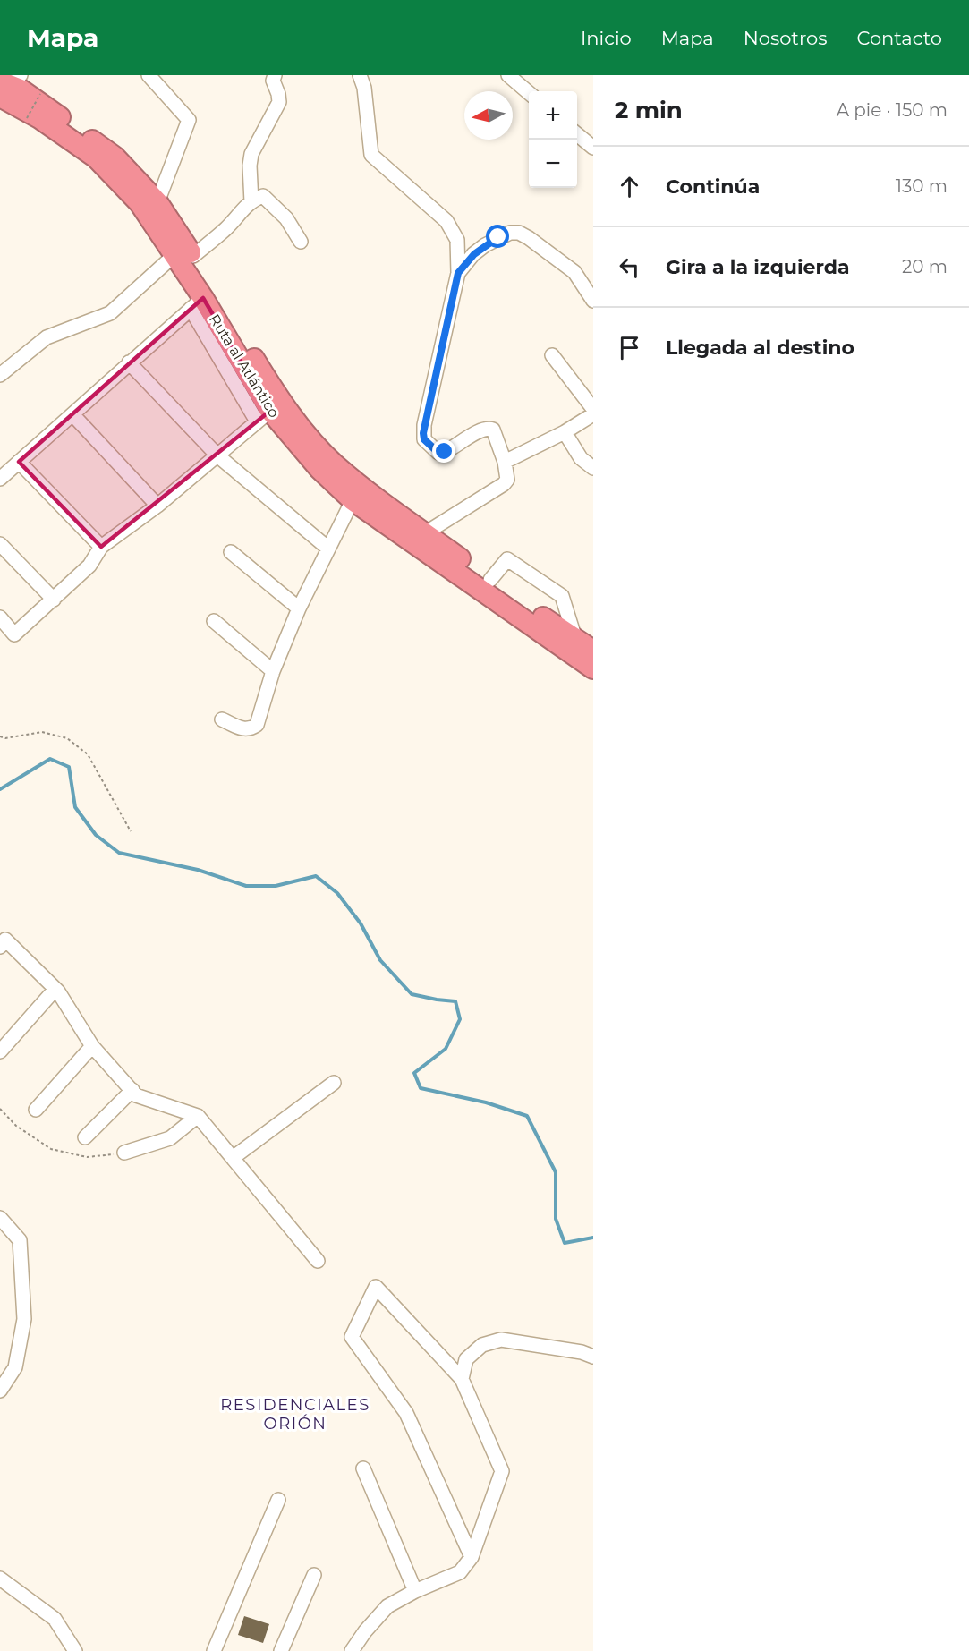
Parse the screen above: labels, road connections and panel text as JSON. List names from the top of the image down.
{
  "streets": {
    "highway": ["Ruta al Atlántico"]
  },
  "districts": ["RESIDENCIALES ORIÓN"],
  "north": "left",
  "page": {
    "header": "Mapa",
    "nav": [
      "Inicio",
      "Mapa",
      "Nosotros",
      "Contacto"
    ],
    "heading": ["2 min", "A pie · 150 m"],
    "map_buttons": ["+", "−"],
    "list": [
      ["Continúa", "130 m"],
      ["Gira a la izquierda", "20 m"],
      "Llegada al destino"
    ]
  }
}
